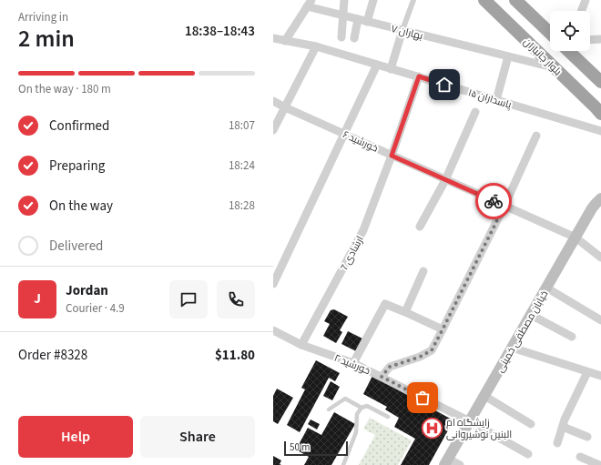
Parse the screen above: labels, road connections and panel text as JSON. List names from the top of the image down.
{
  "streets": {
    "highway": ["بلوار جانبازان"],
    "main road": ["خیابان مصطفی خمینی"],
    "street": [
      "بهاران ۷",
      "پاسداران ۱۵",
      "خورشید ۶",
      "ارشادی 7",
      "خورشید ۲"
    ]
  },
  "crossings": [
    ["بهاران ۷", "بلوار جانبازان"],
    ["پاسداران ۱۵", "ارشادی 7"],
    ["خورشید ۶", "ارشادی 7"],
    ["خورشید ۶", "خیابان مصطفی خمینی"],
    ["ارشادی 7", "خورشید ۲"],
    ["خیابان مصطفی خمینی", "خورشید ۲"]
  ],
  "places": {
    "hospital": ["زایشگاه ام البنین نوشیروانی"]
  },
  "scale_bar": "50 m",
  "page": {
    "heading": ["2 min", "Arriving in", "18:38–18:43"],
    "panel": [
      "Jordan",
      "Courier · 4.9",
      "Order #8328",
      "$11.80"
    ],
    "bar": "On the way · 180 m",
    "list": [
      ["Confirmed", "18:07"],
      ["Preparing", "18:24"],
      ["On the way", "18:28"],
      "Delivered"
    ],
    "round": "J",
    "buttons": ["Help", "Share"],
    "scale": "50 m"
  }
}
